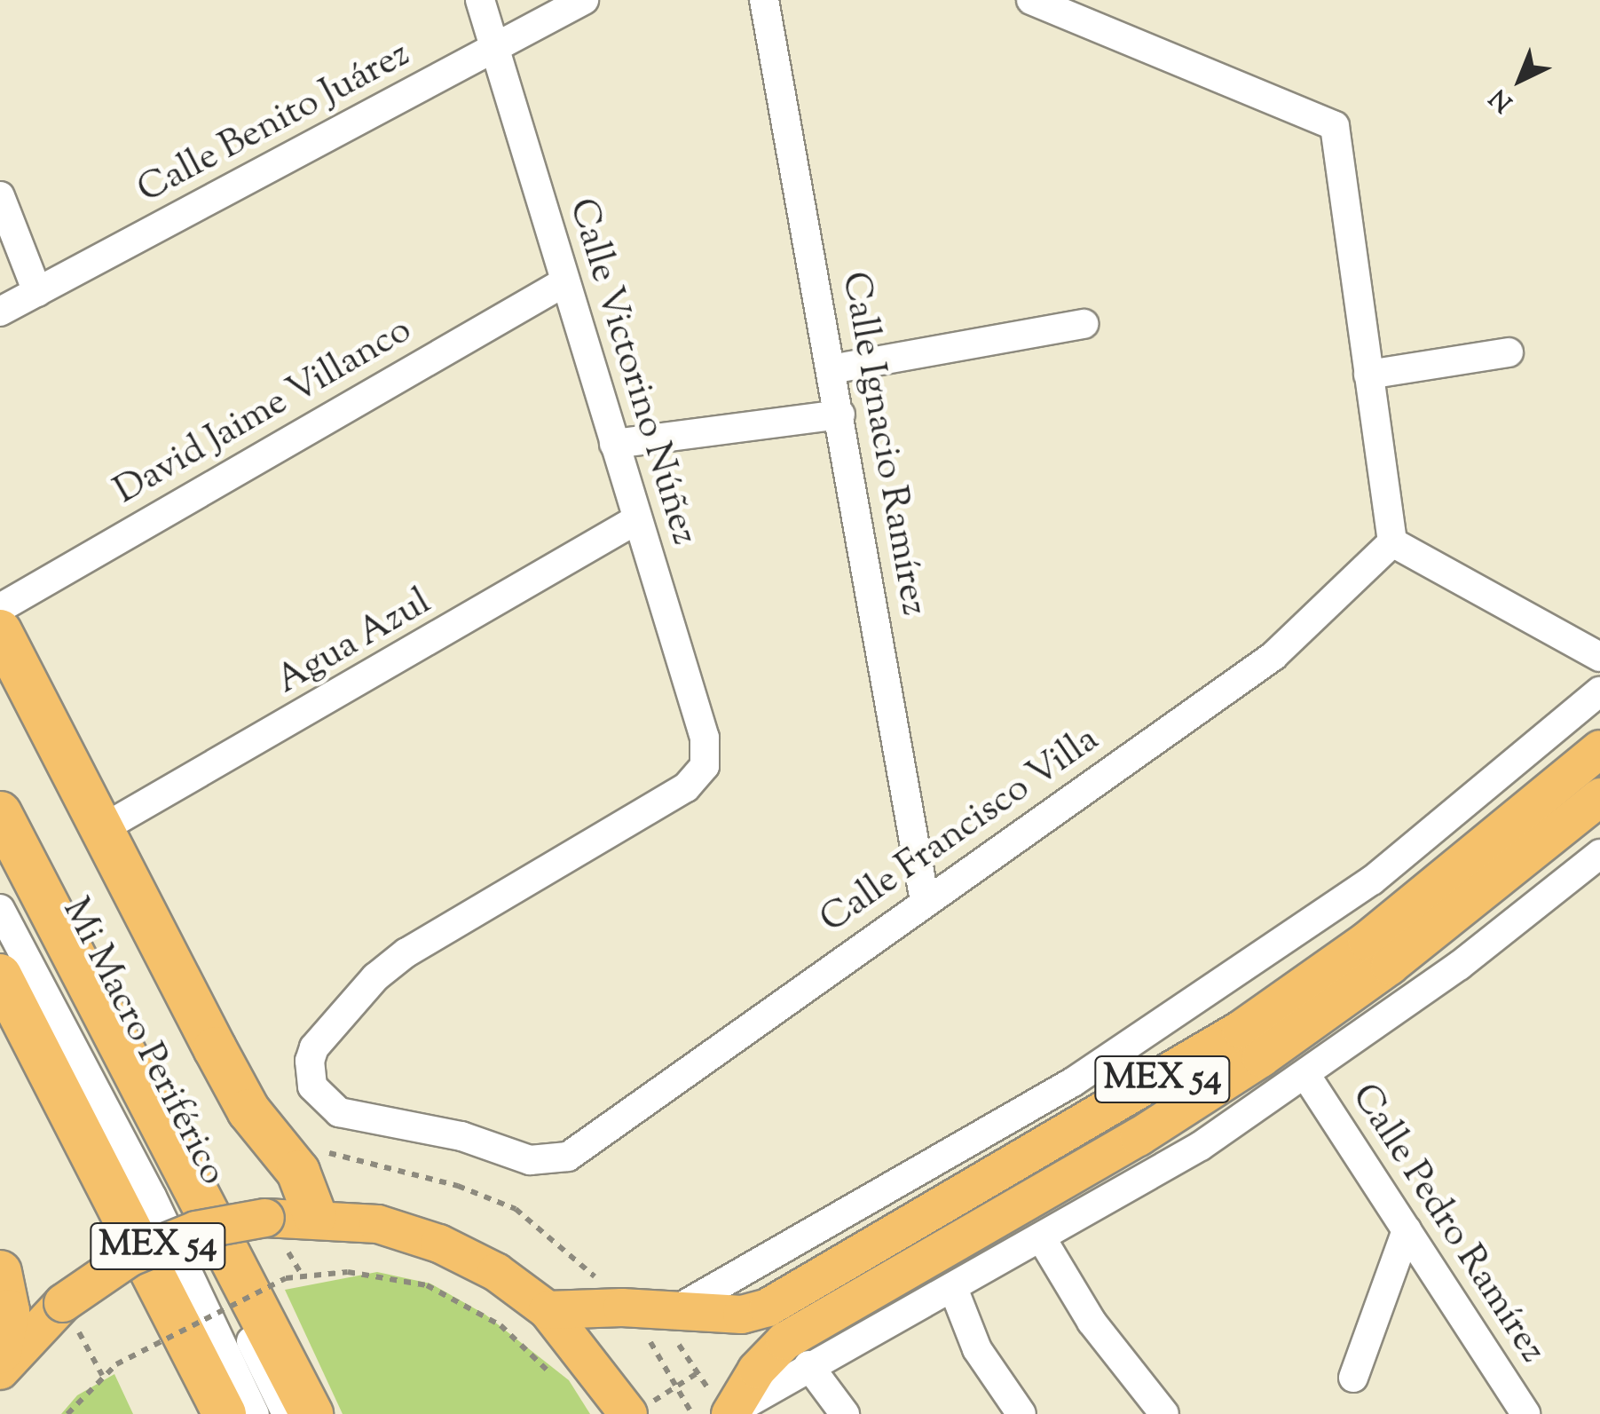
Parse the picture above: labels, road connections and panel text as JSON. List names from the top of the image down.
{
  "streets": {
    "main road": ["MEX 54"],
    "street": [
      "Calle Benito Juárez",
      "Calle Victorino Núñez",
      "David Jaime Villanco",
      "Calle Ignacio Ramírez",
      "Agua Azul",
      "Calle Francisco Villa",
      "Mi Macro Periférico",
      "Calle Pedro Ramírez"
    ]
  },
  "crossings": [
    ["Calle Benito Juárez", "Calle Victorino Núñez"],
    ["Calle Victorino Núñez", "David Jaime Villanco"],
    ["Calle Victorino Núñez", "Agua Azul"],
    ["Calle Victorino Núñez", "Calle Francisco Villa"],
    ["Calle Ignacio Ramírez", "Calle Francisco Villa"]
  ],
  "north": "bottom left"
}
